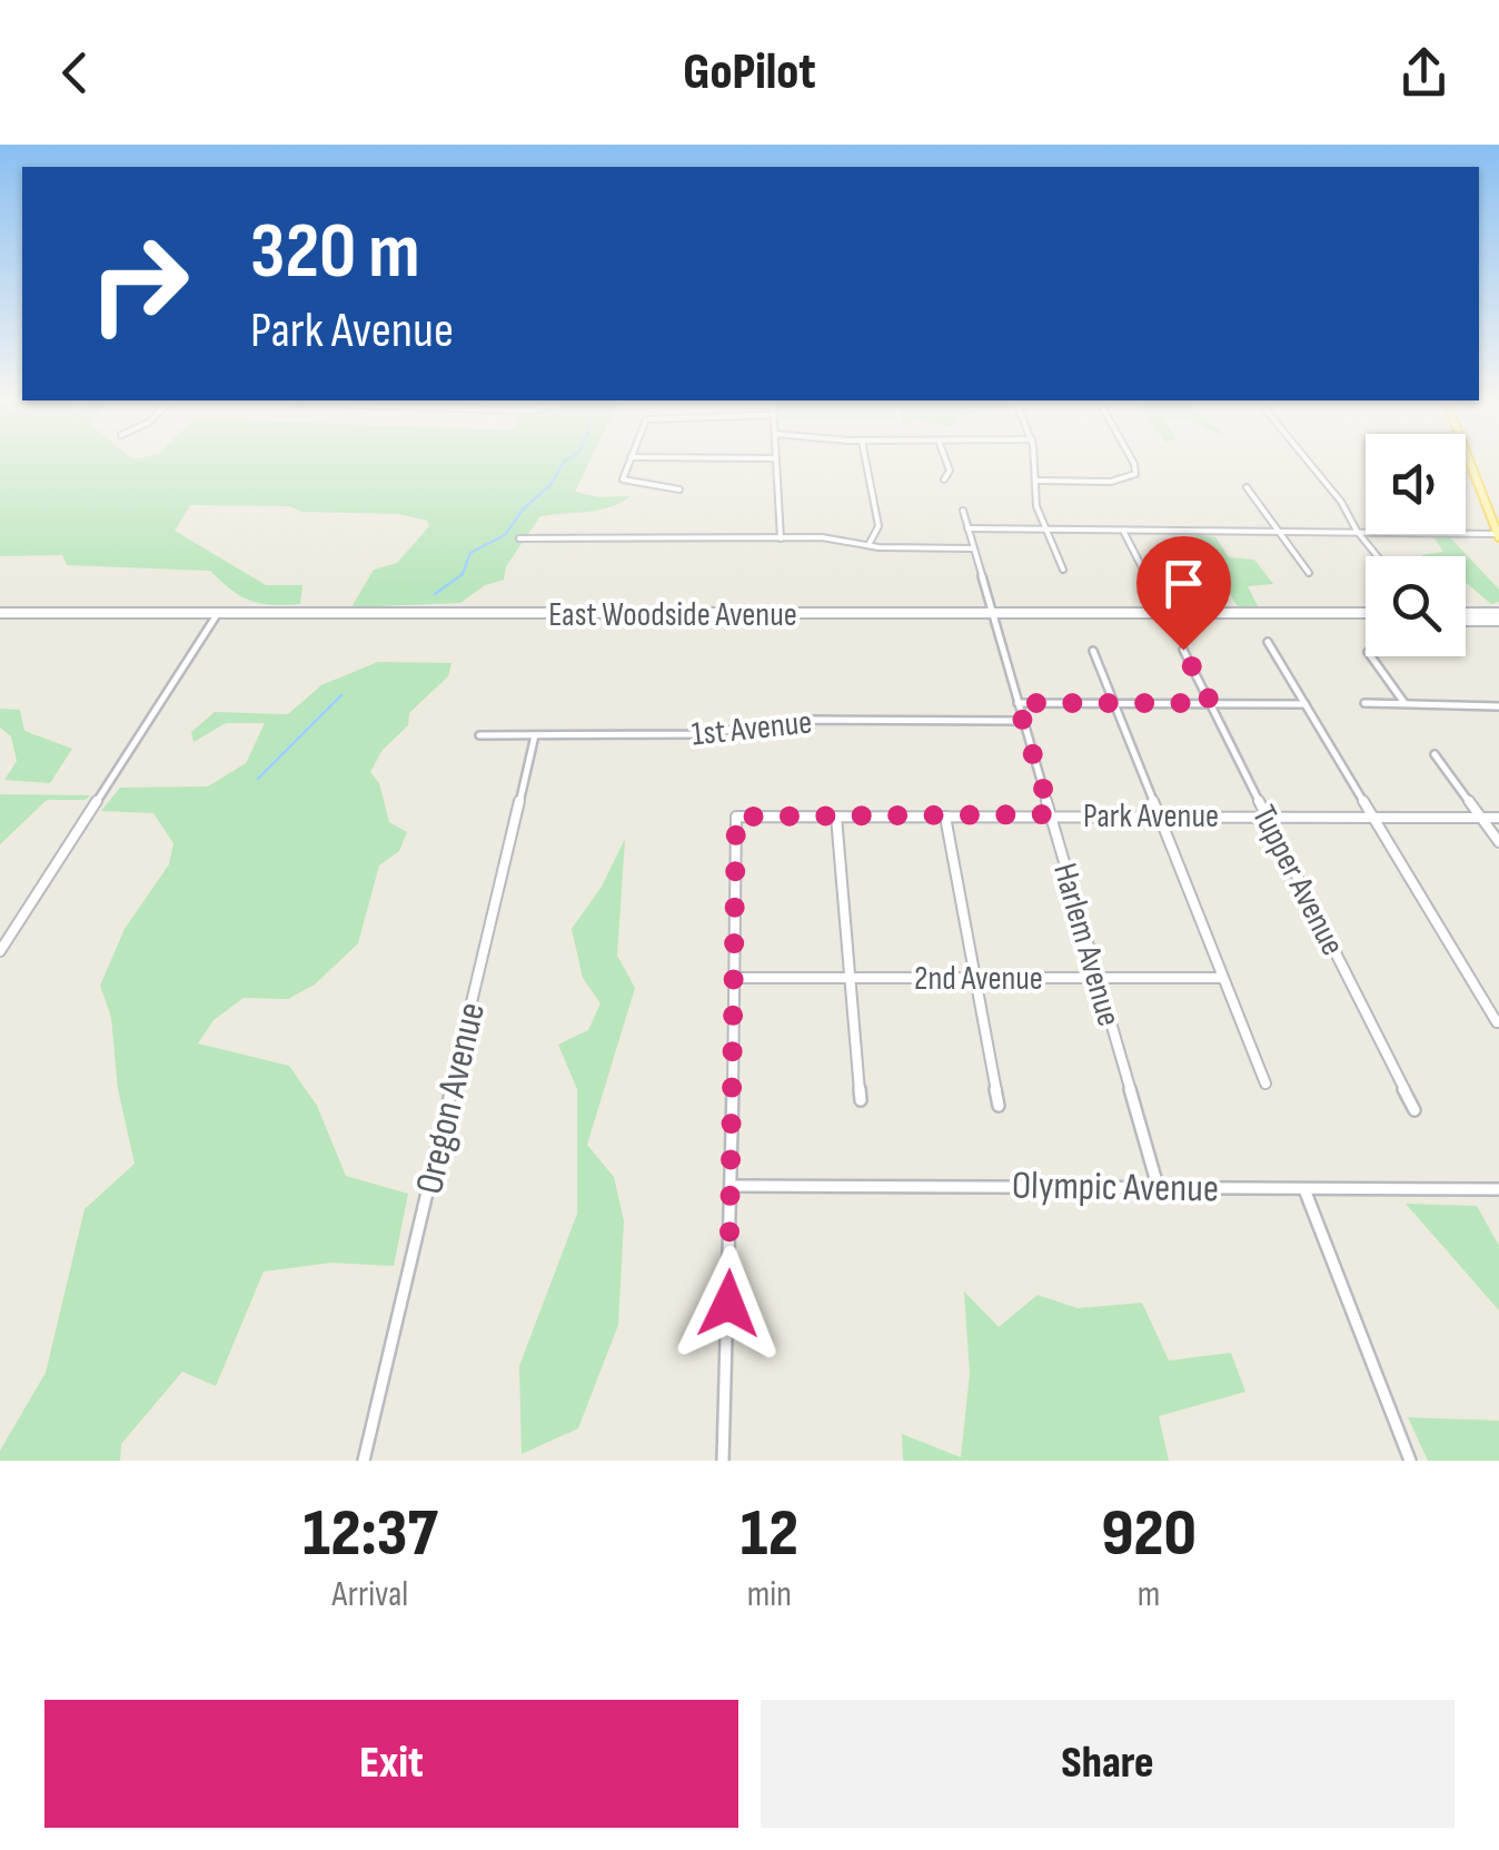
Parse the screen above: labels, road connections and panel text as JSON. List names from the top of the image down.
{
  "streets": {
    "main road": ["East Woodside Avenue"],
    "street": [
      "1st Avenue",
      "Park Avenue",
      "Tupper Avenue",
      "Harlem Avenue",
      "2nd Avenue",
      "Oregon Avenue",
      "Olympic Avenue"
    ]
  },
  "crossings": [
    ["East Woodside Avenue", "Harlem Avenue"],
    ["1st Avenue", "Harlem Avenue"],
    ["1st Avenue", "Oregon Avenue"],
    ["Park Avenue", "Tupper Avenue"],
    ["Park Avenue", "Harlem Avenue"],
    ["Park Avenue", "2nd Avenue"],
    ["Harlem Avenue", "2nd Avenue"],
    ["Harlem Avenue", "Olympic Avenue"]
  ],
  "page": {
    "header": "GoPilot",
    "turn": ["320 m", "Park Avenue"],
    "eta": [
      "12:37",
      "Arrival",
      "12",
      "min",
      "920",
      "m"
    ],
    "buttons": ["Exit", "Share"]
  }
}
